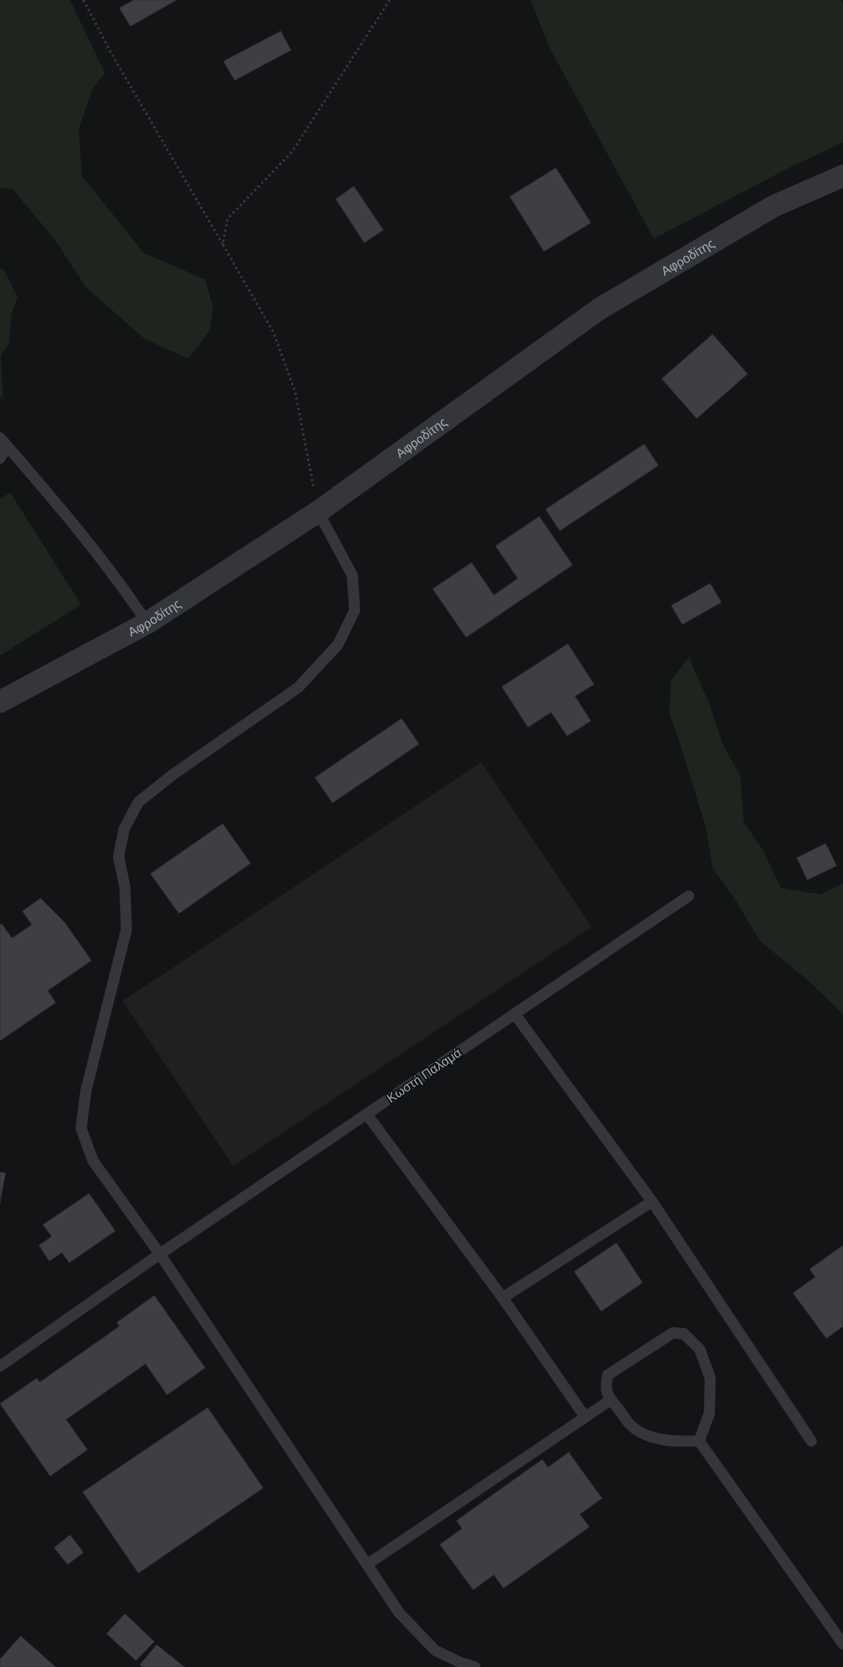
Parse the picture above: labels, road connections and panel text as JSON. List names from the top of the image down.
{
  "streets": {
    "street": ["Αφροδίτης"],
    "lane": ["Κωστή Παλαμά"]
  }
}
